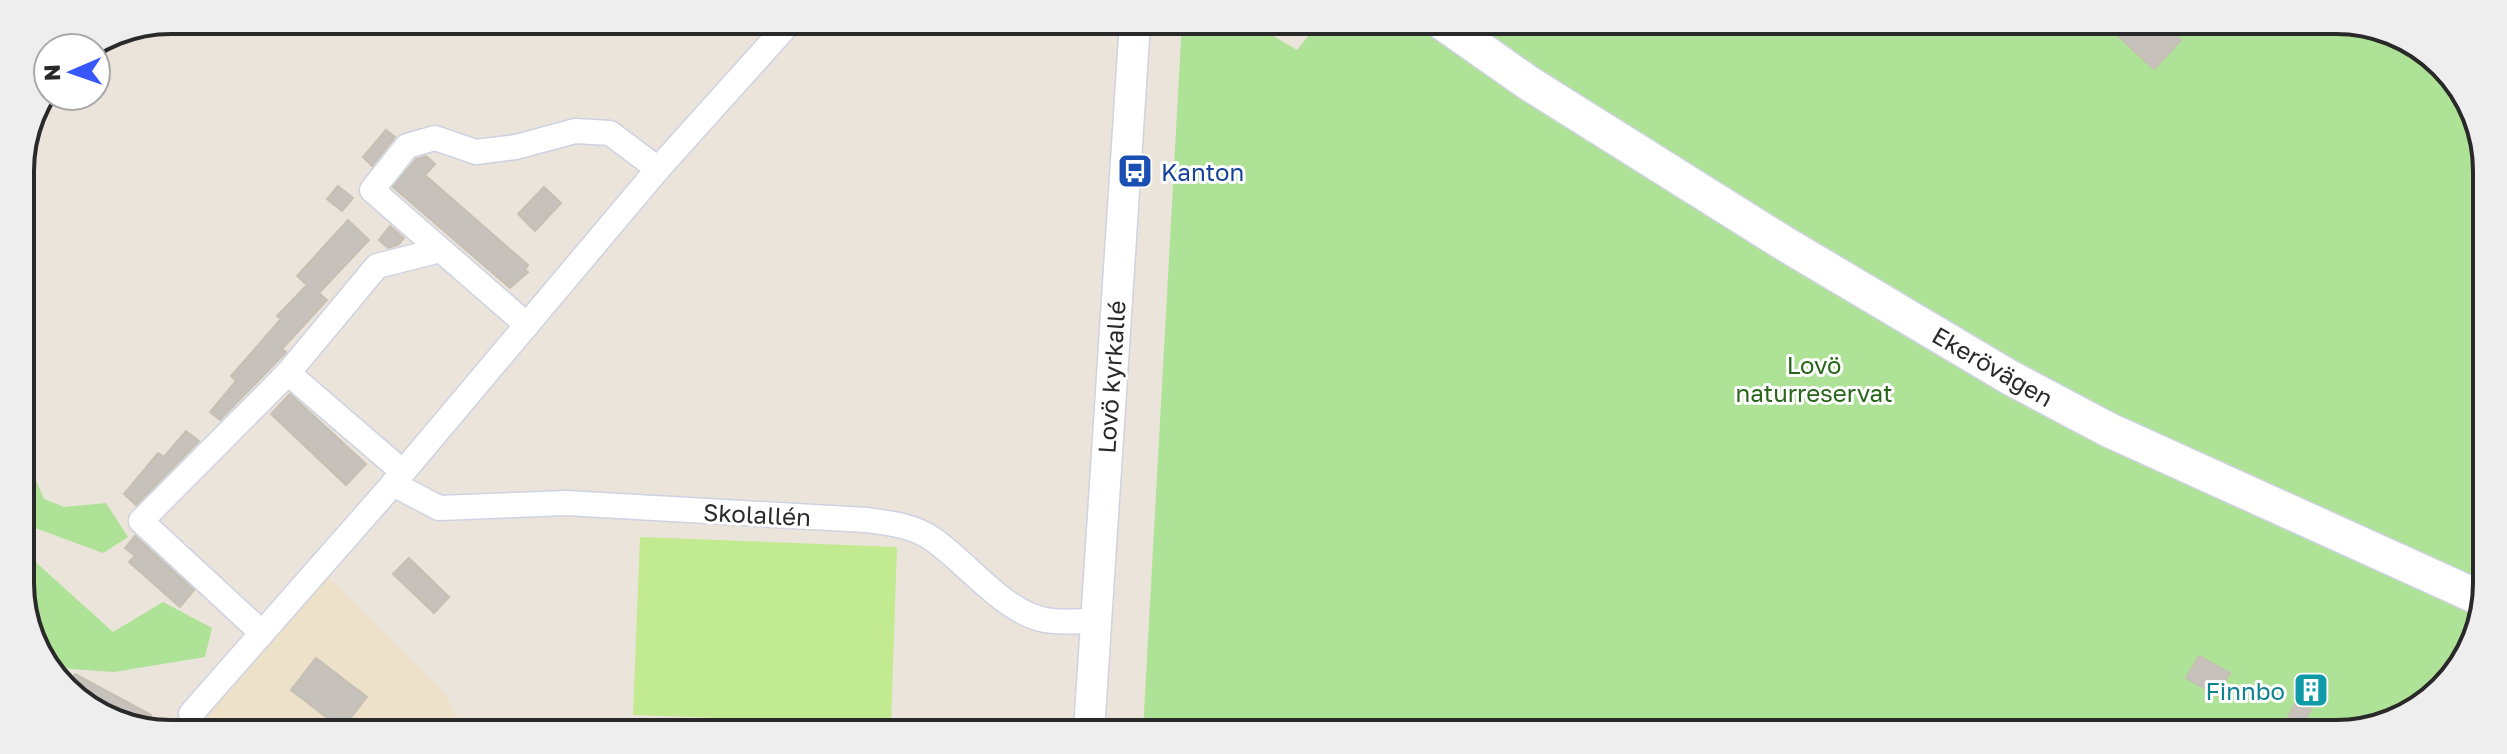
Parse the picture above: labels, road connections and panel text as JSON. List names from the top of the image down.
{
  "streets": {
    "main road": ["Ekerövägen"],
    "street": ["Lovö kyrkallé", "Skolallén"]
  },
  "crossings": [
    ["Lovö kyrkallé", "Skolallén"]
  ],
  "parks": ["Lovö naturreservat"],
  "places": {
    "bus stop": ["Kanton"],
    "building": ["Finnbo"]
  },
  "north": "left"
}
